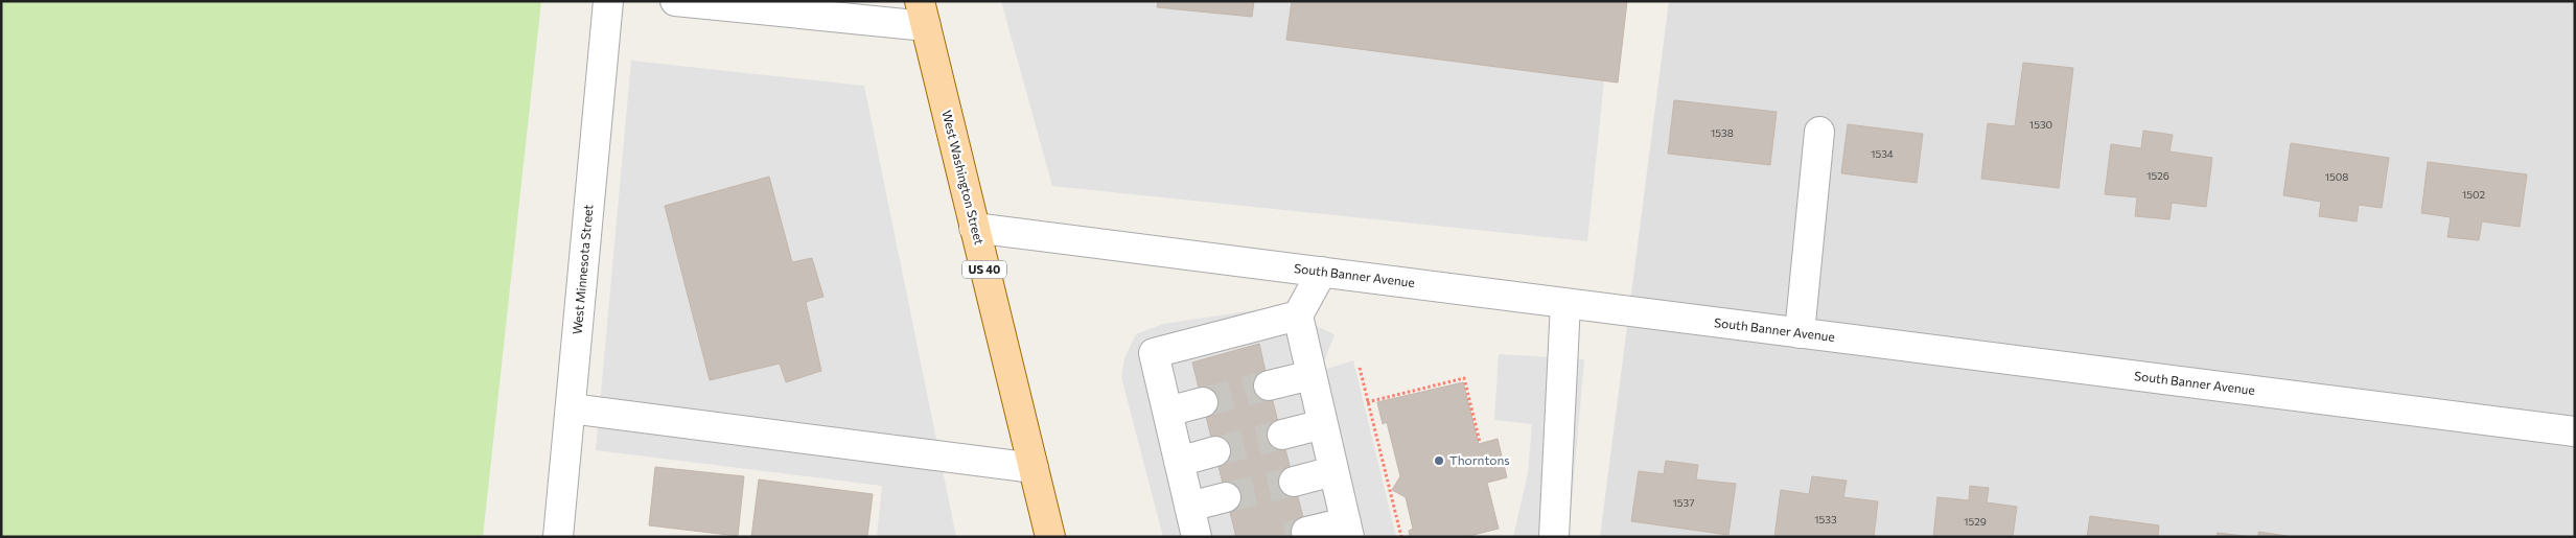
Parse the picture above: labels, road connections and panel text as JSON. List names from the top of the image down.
{
  "streets": {
    "main road": ["West Washington Street", "US 40"],
    "street": ["West Minnesota Street", "South Banner Avenue"]
  },
  "crossings": [
    ["West Washington Street", "South Banner Avenue"]
  ],
  "places": ["Thorntons"],
  "house_numbers": [
    "1530",
    "1538",
    "1534",
    "1526",
    "1508",
    "1502",
    "1537",
    "1533",
    "1529"
  ]
}
